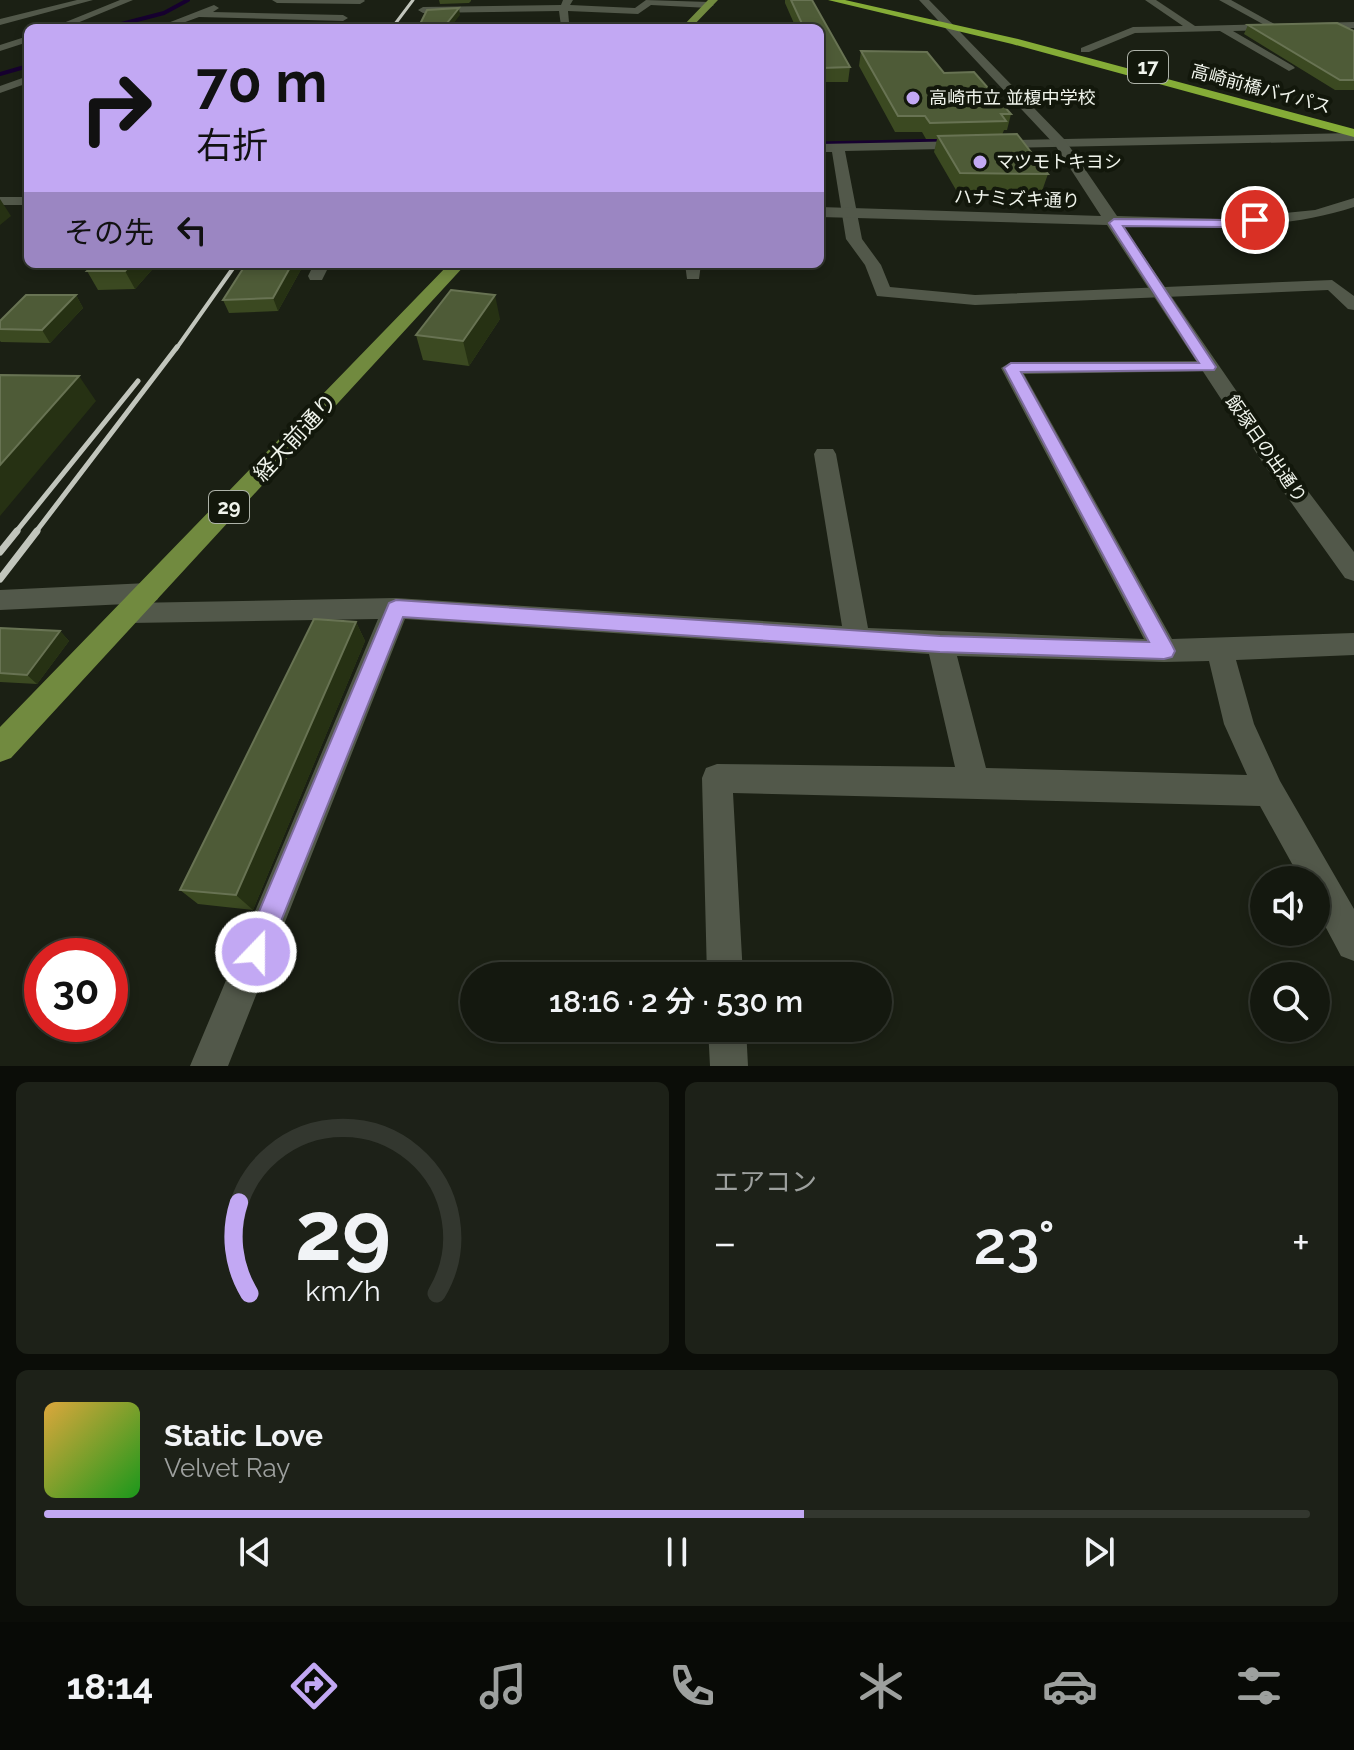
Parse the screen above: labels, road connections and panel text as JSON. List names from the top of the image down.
{
  "streets": {
    "highway": ["17", "高崎前橋バイパス"],
    "main road": ["経大前通り", "29"],
    "street": ["ハナミズキ通り", "飯塚日の出通り"]
  },
  "crossings": [
    ["高崎前橋バイパス", "飯塚日の出通り"],
    ["ハナミズキ通り", "飯塚日の出通り"]
  ],
  "places": ["高崎市立 並榎中学校", "マツモトキヨシ"],
  "page": {
    "turn": ["70 m", "右折"],
    "then": "その先",
    "limit": "30",
    "trip": "18:16 · 2 分 · 530 m",
    "tile": "エアコン",
    "heat": ["−", "23°", "+"],
    "song": ["Static Love", "Velvet Ray"],
    "tabs": "18:14",
    "gauge": ["29", "km/h"]
  }
}
